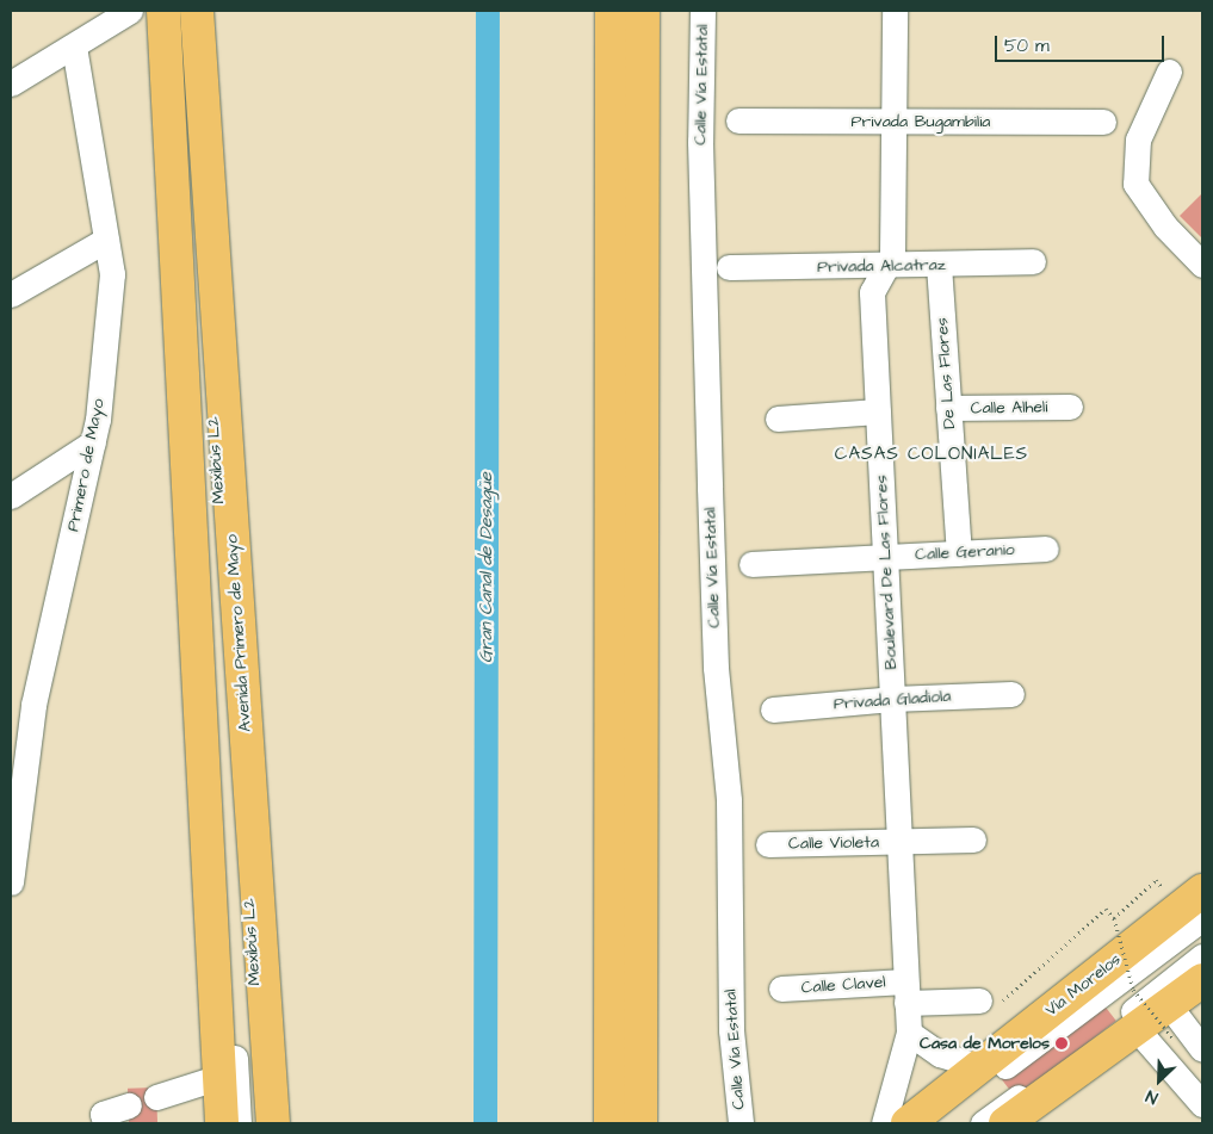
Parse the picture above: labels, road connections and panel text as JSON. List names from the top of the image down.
{
  "streets": {
    "main road": ["Avenida Primero de Mayo", "Vía Morelos"],
    "street": [
      "Calle Vía Estatal",
      "Privada Bugambilia",
      "Privada Alcatraz",
      "De Las Flores",
      "Calle Alhelí",
      "Mexibús L2",
      "Primero de Mayo",
      "Calle Geranio",
      "Boulevard De Las Flores",
      "Privada Gladiola",
      "Calle Violeta",
      "Calle Clavel"
    ]
  },
  "crossings": [
    ["Privada Bugambilia", "Boulevard De Las Flores"],
    ["Privada Alcatraz", "De Las Flores"],
    ["Privada Alcatraz", "Boulevard De Las Flores"],
    ["De Las Flores", "Calle Alhelí"],
    ["De Las Flores", "Calle Geranio"],
    ["Mexibús L2", "Avenida Primero de Mayo"],
    ["Calle Geranio", "Boulevard De Las Flores"],
    ["Boulevard De Las Flores", "Privada Gladiola"],
    ["Boulevard De Las Flores", "Calle Violeta"],
    ["Boulevard De Las Flores", "Calle Clavel"]
  ],
  "districts": ["CASAS COLONIALES"],
  "water": ["Gran Canal de Desagüe"],
  "places": ["Casa de Morelos"],
  "scale_bar": "50 m",
  "north": "bottom left"
}
